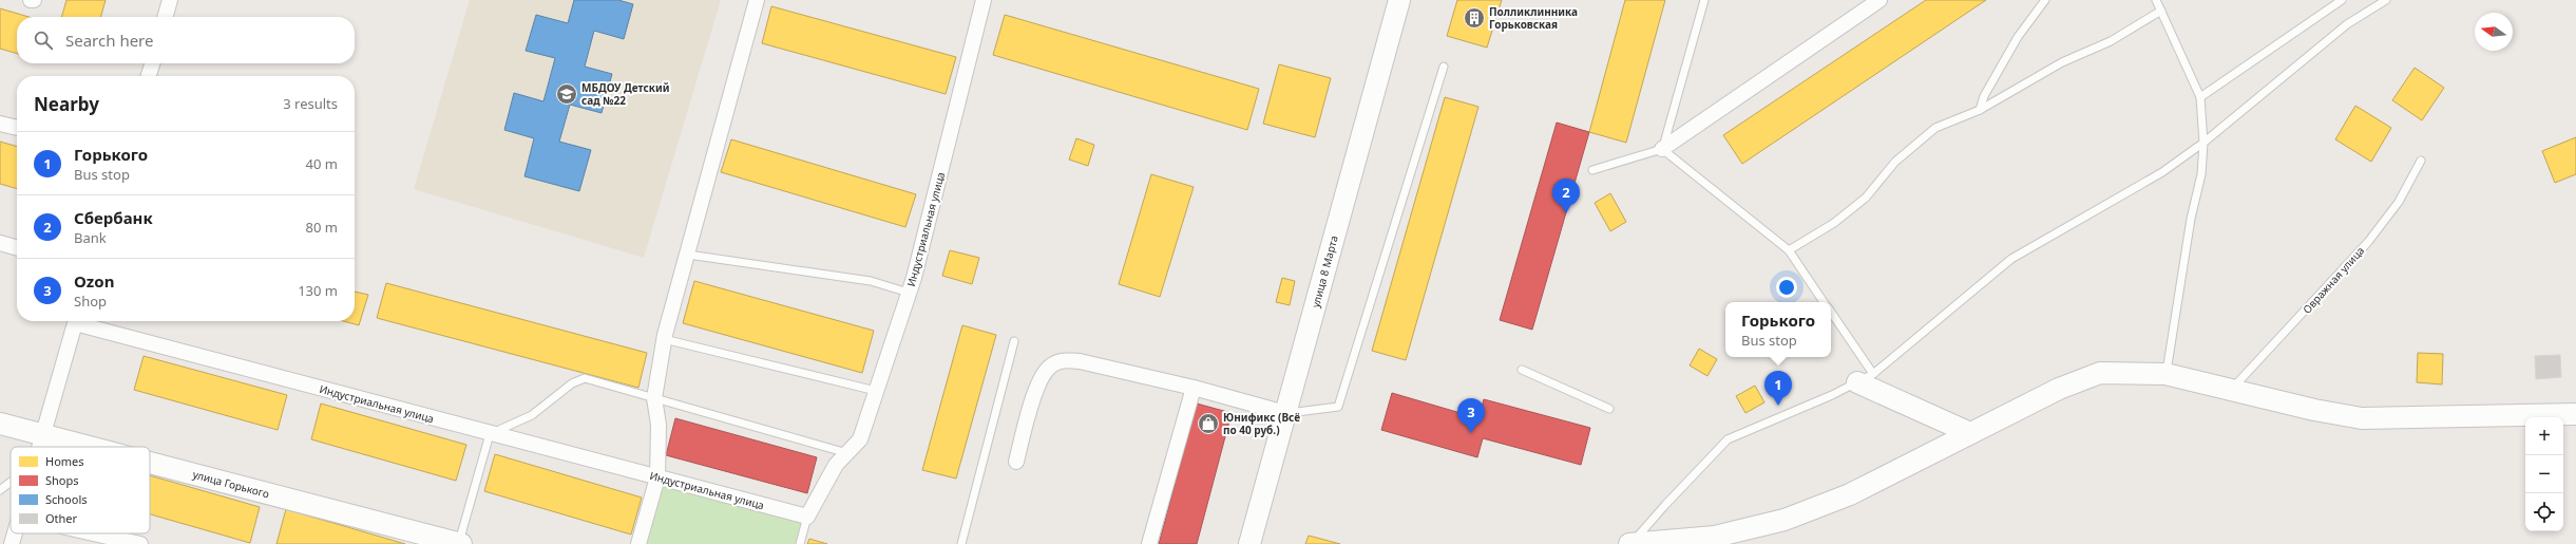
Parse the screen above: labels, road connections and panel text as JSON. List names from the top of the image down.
{
  "streets": {
    "street": ["Индустриальная улица", "улица 8 Марта", "улица Горького"],
    "lane": ["Овражная улица"]
  },
  "places": {
    "building": ["Полликлинника Горьковская"],
    "school or university": ["МБДОУ Детский сад №22"],
    "shop": ["Юнификс (Всё по 40 руб.)"]
  },
  "legend": [
    "Homes",
    "Shops",
    "Schools",
    "Other"
  ],
  "north": "left",
  "page": {
    "search": "Search here",
    "heading": ["Nearby", "3 results"],
    "list": [
      {
        "mark": "1",
        "name": "Горького",
        "note": "Bus stop",
        "value": "40 m"
      },
      {
        "mark": "2",
        "name": "Сбербанк",
        "note": "Bank",
        "value": "80 m"
      },
      {
        "mark": "3",
        "name": "Ozon",
        "note": "Shop",
        "value": "130 m"
      }
    ],
    "pins": ["2", "1", "3"],
    "popup": ["Горького", "Bus stop"],
    "map_buttons": ["+", "−"]
  }
}
